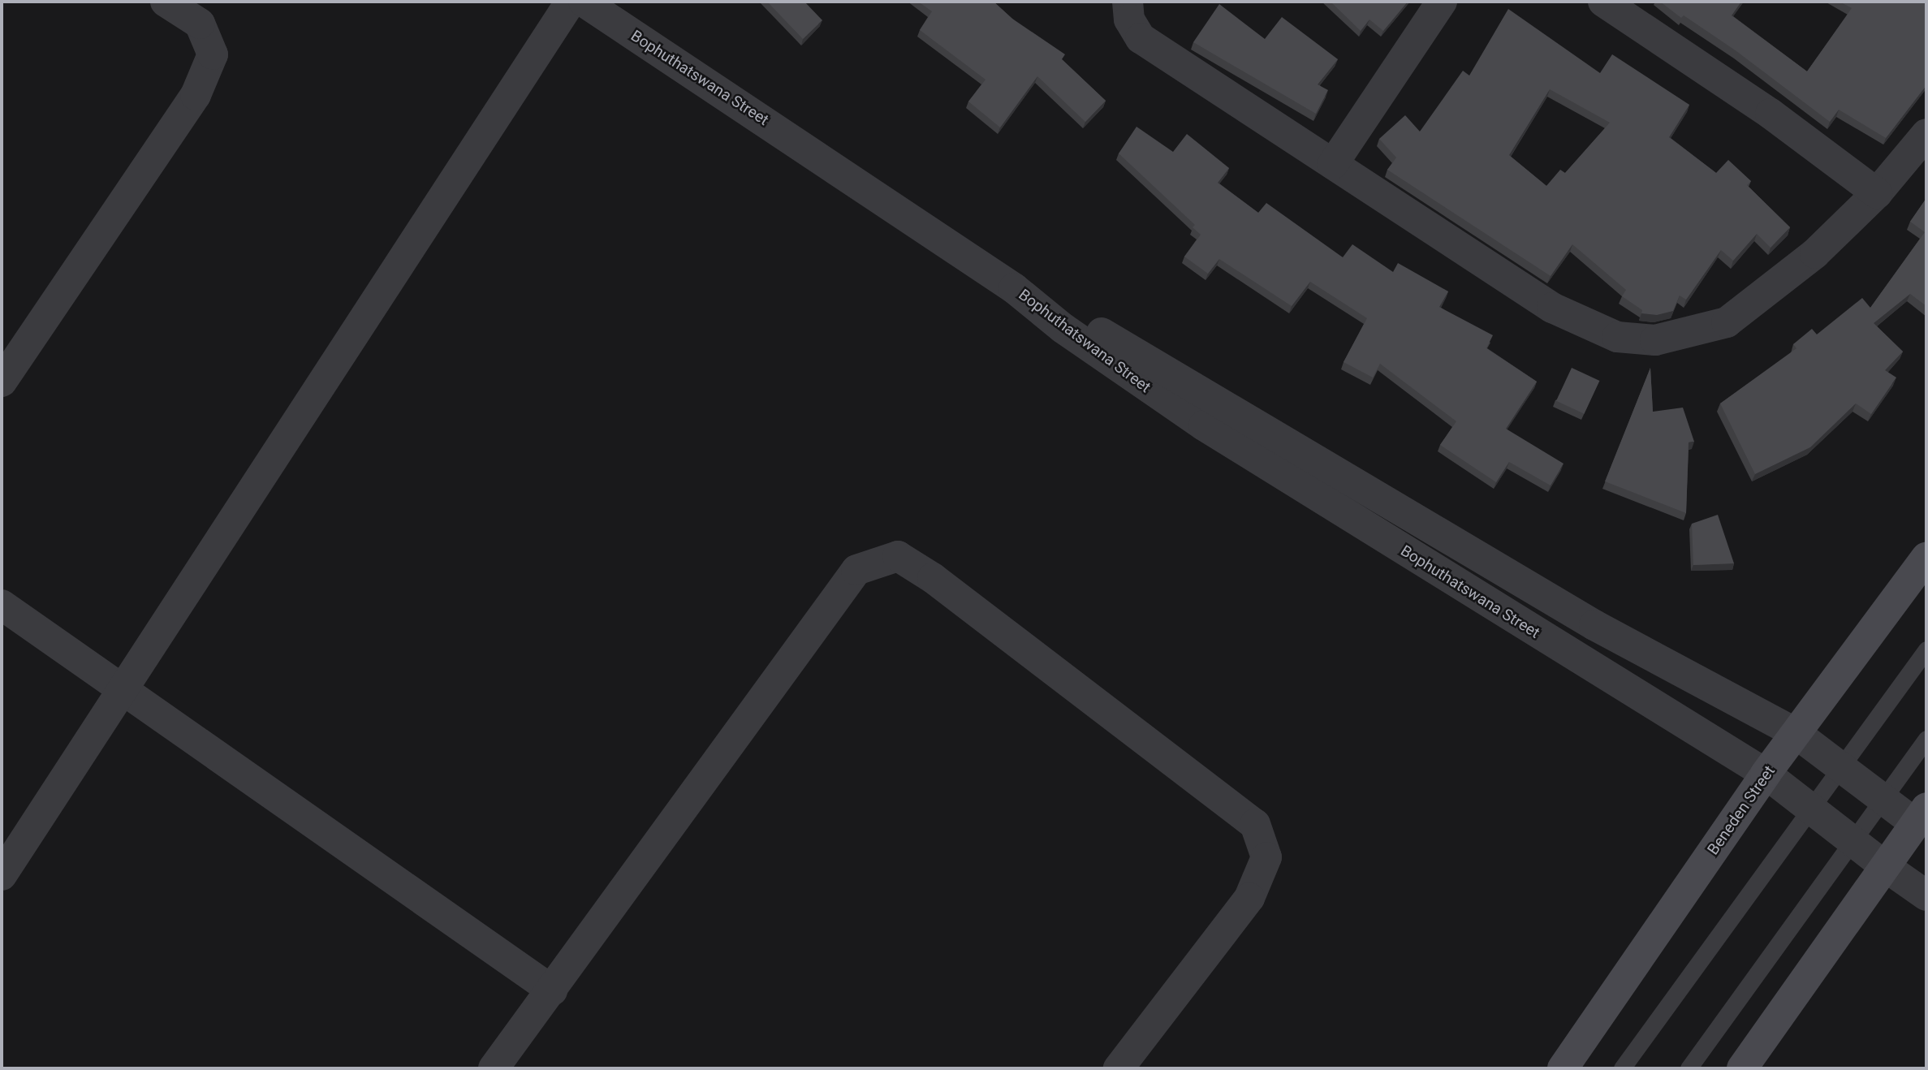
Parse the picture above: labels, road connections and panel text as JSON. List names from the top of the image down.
{
  "streets": {
    "main road": ["Beneden Street"],
    "street": ["Bophuthatswana Street"]
  },
  "crossings": [
    ["Bophuthatswana Street", "Beneden Street"]
  ]
}
